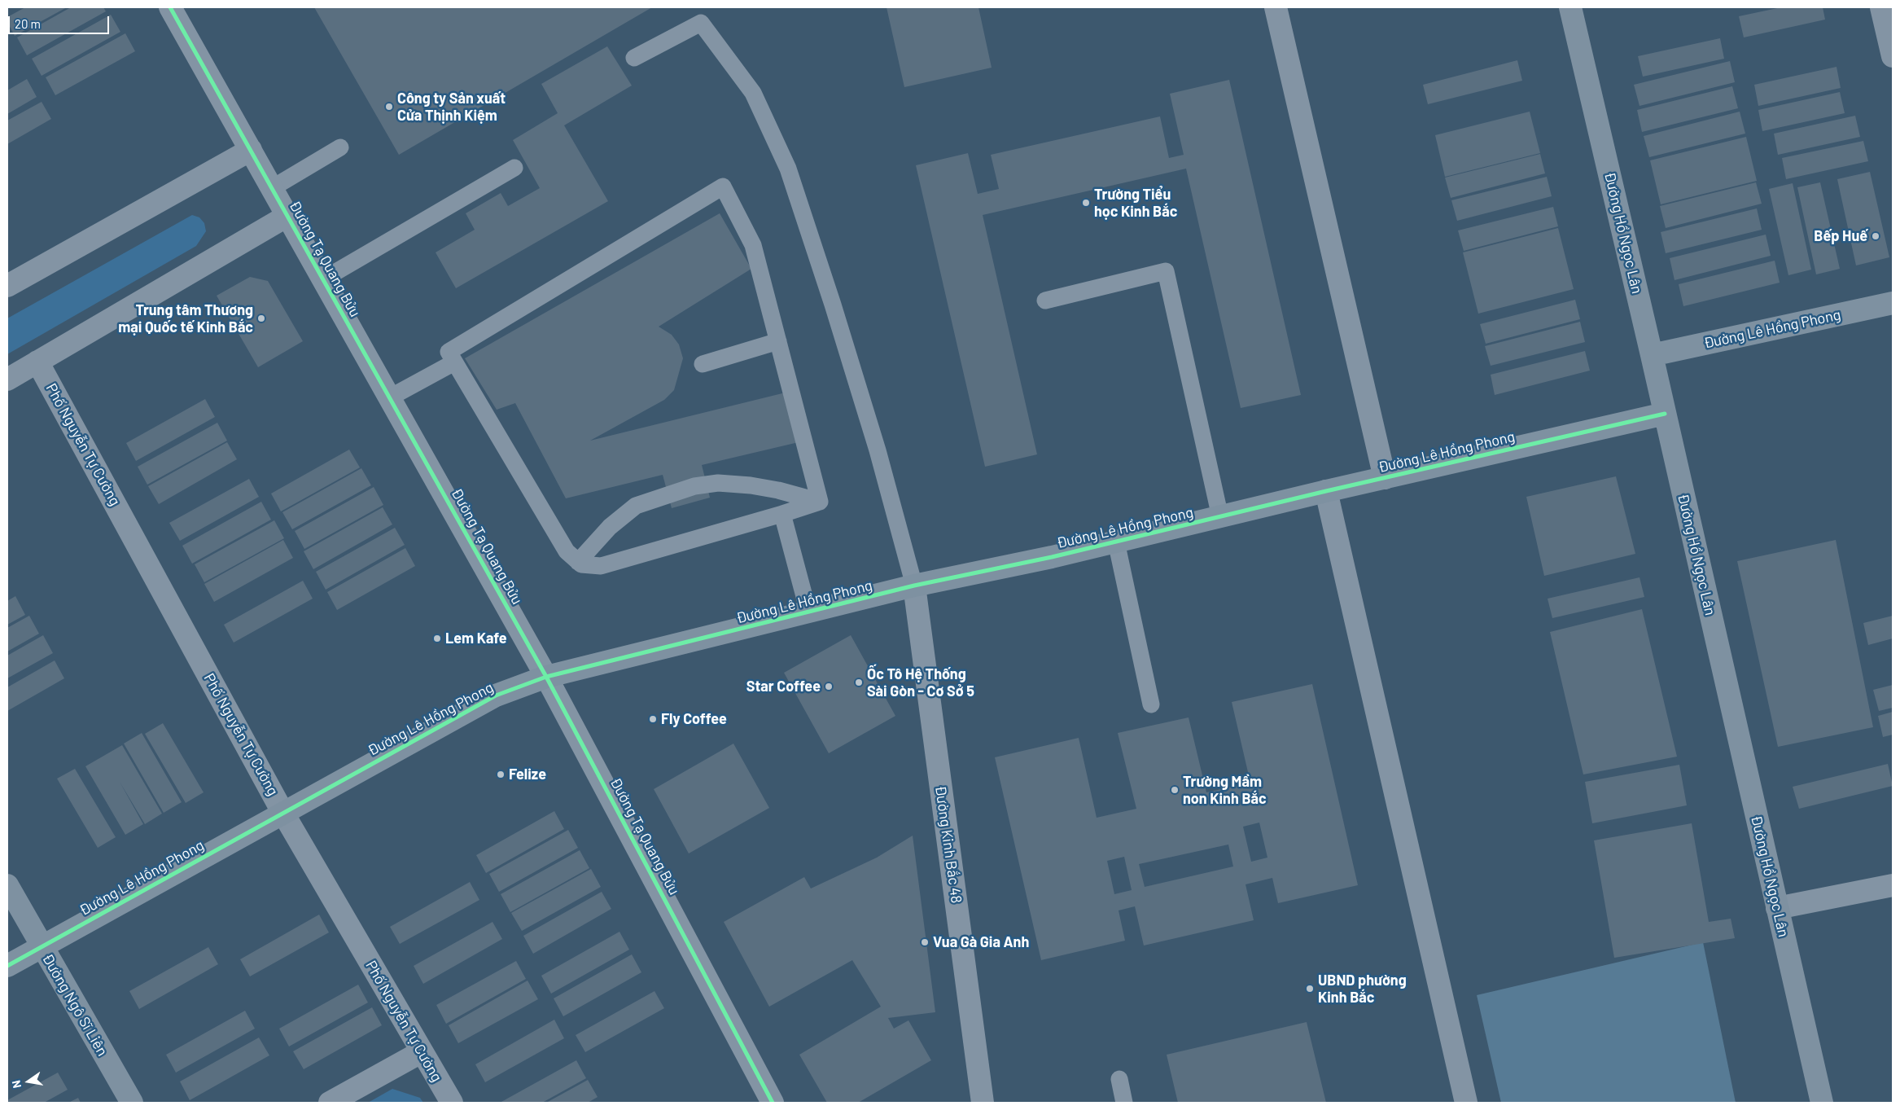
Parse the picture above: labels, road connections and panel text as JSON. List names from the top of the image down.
{
  "streets": {
    "street": [
      "Đường Hồ Ngọc Lân",
      "Đường Tạ Quang Bửu",
      "Đường Lê Hồng Phong",
      "Phố Nguyễn Tự Cường",
      "Đường Kinh Bắc 48",
      "Đường Ngô Sĩ Liên"
    ]
  },
  "crossings": [
    ["Đường Hồ Ngọc Lân", "Đường Lê Hồng Phong"],
    ["Đường Tạ Quang Bửu", "Đường Lê Hồng Phong"],
    ["Đường Lê Hồng Phong", "Phố Nguyễn Tự Cường"],
    ["Đường Lê Hồng Phong", "Đường Kinh Bắc 48"],
    ["Đường Lê Hồng Phong", "Đường Ngô Sĩ Liên"]
  ],
  "places": [
    "Công ty Sản xuất Cửa Thịnh Kiệm",
    "Trường Tiểu học Kinh Bắc",
    "Bếp Huế",
    "Trung tâm Thương mại Quốc tế Kinh Bắc",
    "Lem Kafe",
    "Ốc Tô Hệ Thống Sài Gòn - Cơ Sở 5",
    "Star Coffee",
    "Fly Coffee",
    "Felize",
    "Trường Mầm non Kinh Bắc",
    "Vua Gà Gia Anh",
    "UBND phường Kinh Bắc"
  ],
  "scale_bar": "20 m",
  "north": "left"
}
